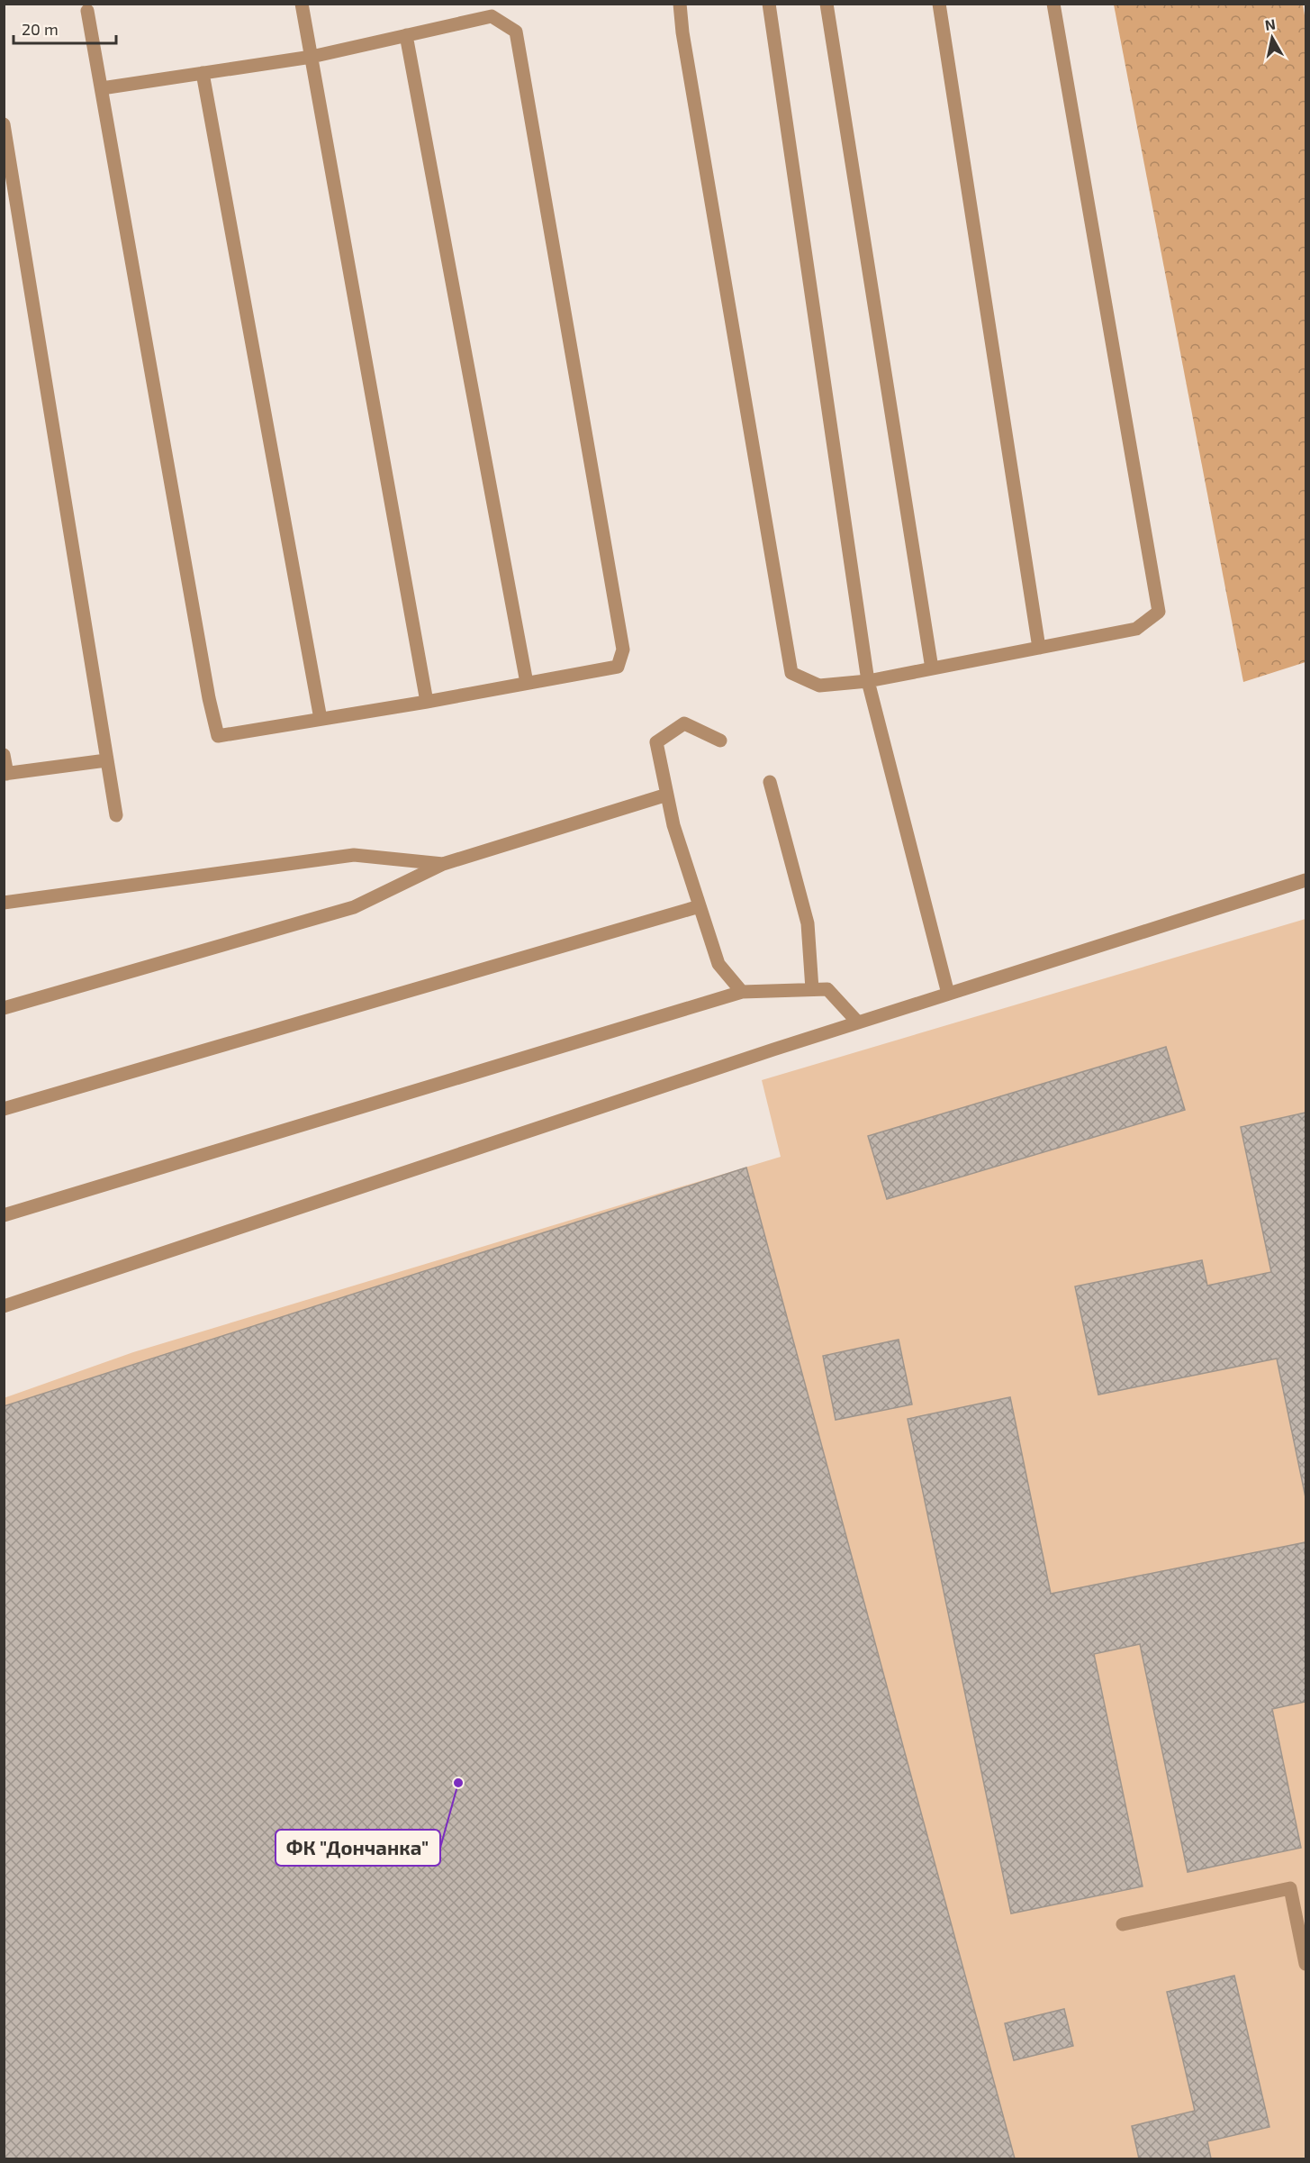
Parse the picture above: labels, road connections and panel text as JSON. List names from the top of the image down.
{
  "places": ["ФК \"Дончанка\""],
  "scale_bar": "20 m",
  "north": "top"
}
